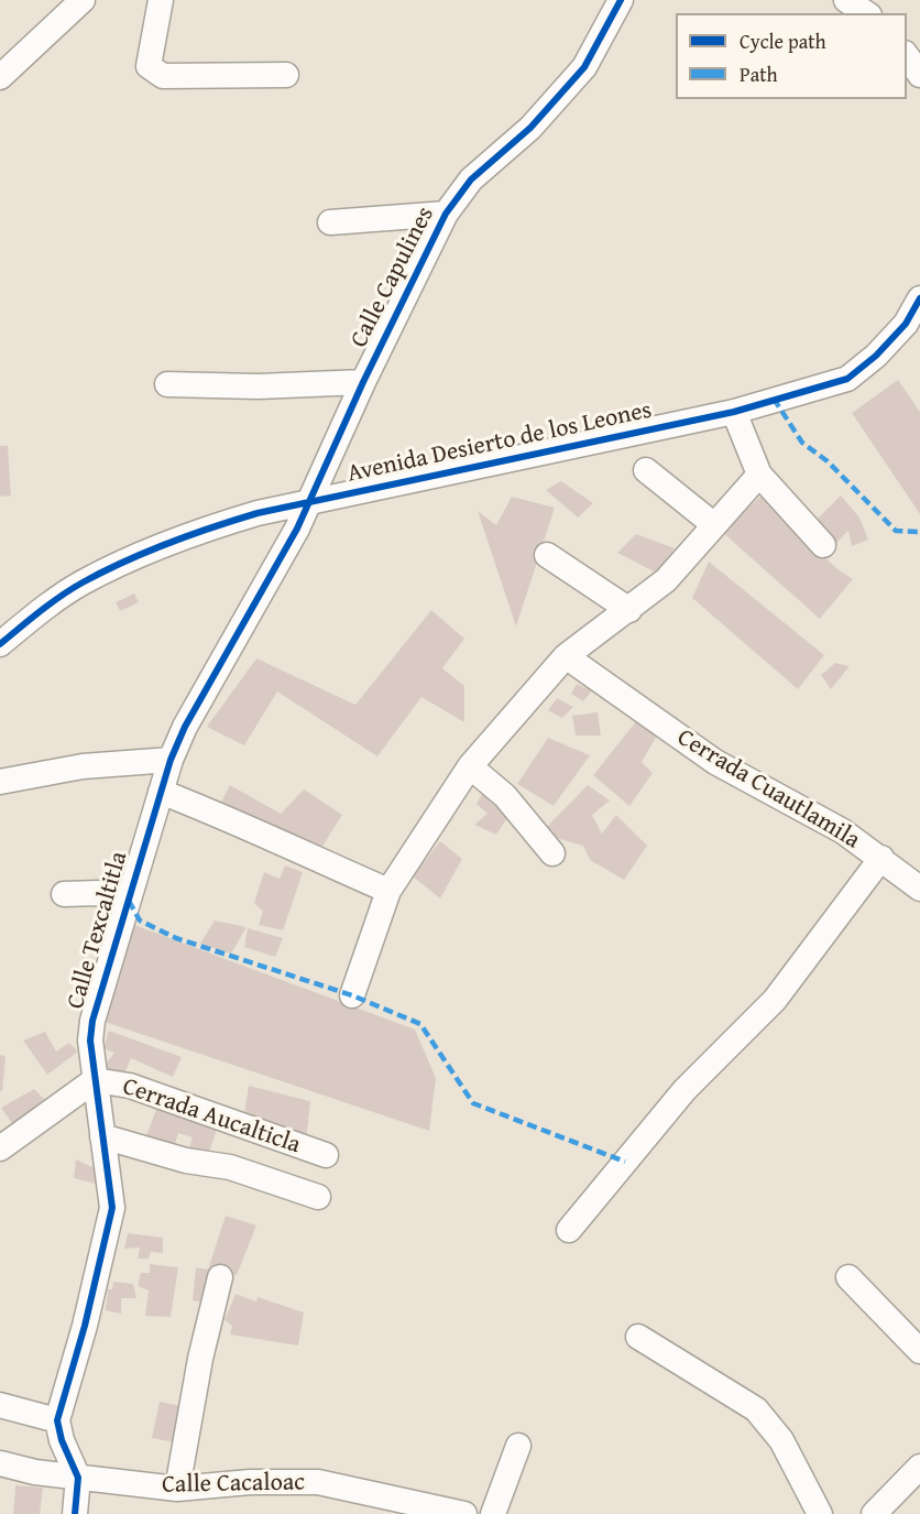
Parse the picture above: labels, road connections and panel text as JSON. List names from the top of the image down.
{
  "streets": {
    "street": [
      "Calle Capulines",
      "Avenida Desierto de los Leones",
      "Cerrada Cuautlamila",
      "Calle Texcaltitla",
      "Cerrada Aucalticla",
      "Calle Cacaloac"
    ]
  },
  "crossings": [
    ["Calle Capulines", "Avenida Desierto de los Leones"],
    ["Calle Capulines", "Calle Texcaltitla"],
    ["Avenida Desierto de los Leones", "Calle Texcaltitla"],
    ["Calle Texcaltitla", "Cerrada Aucalticla"]
  ],
  "legend": ["Cycle path", "Path"]
}
